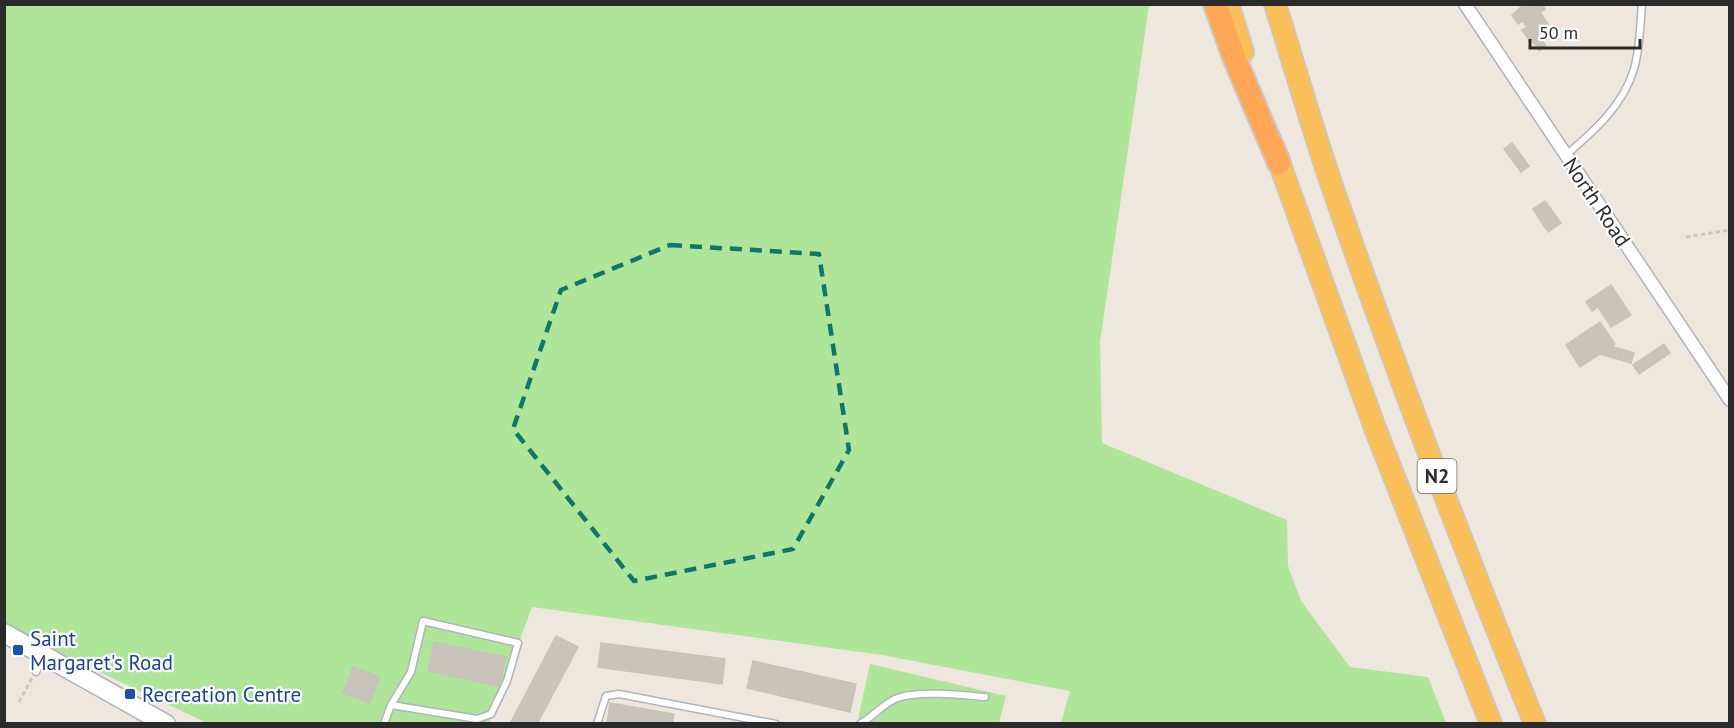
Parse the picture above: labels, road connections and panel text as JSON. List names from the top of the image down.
{
  "streets": {
    "highway": ["N2"],
    "street": ["North Road"]
  },
  "places": {
    "transit": ["Saint Margaret's Road", "Recreation Centre"]
  },
  "scale_bar": "50 m"
}
